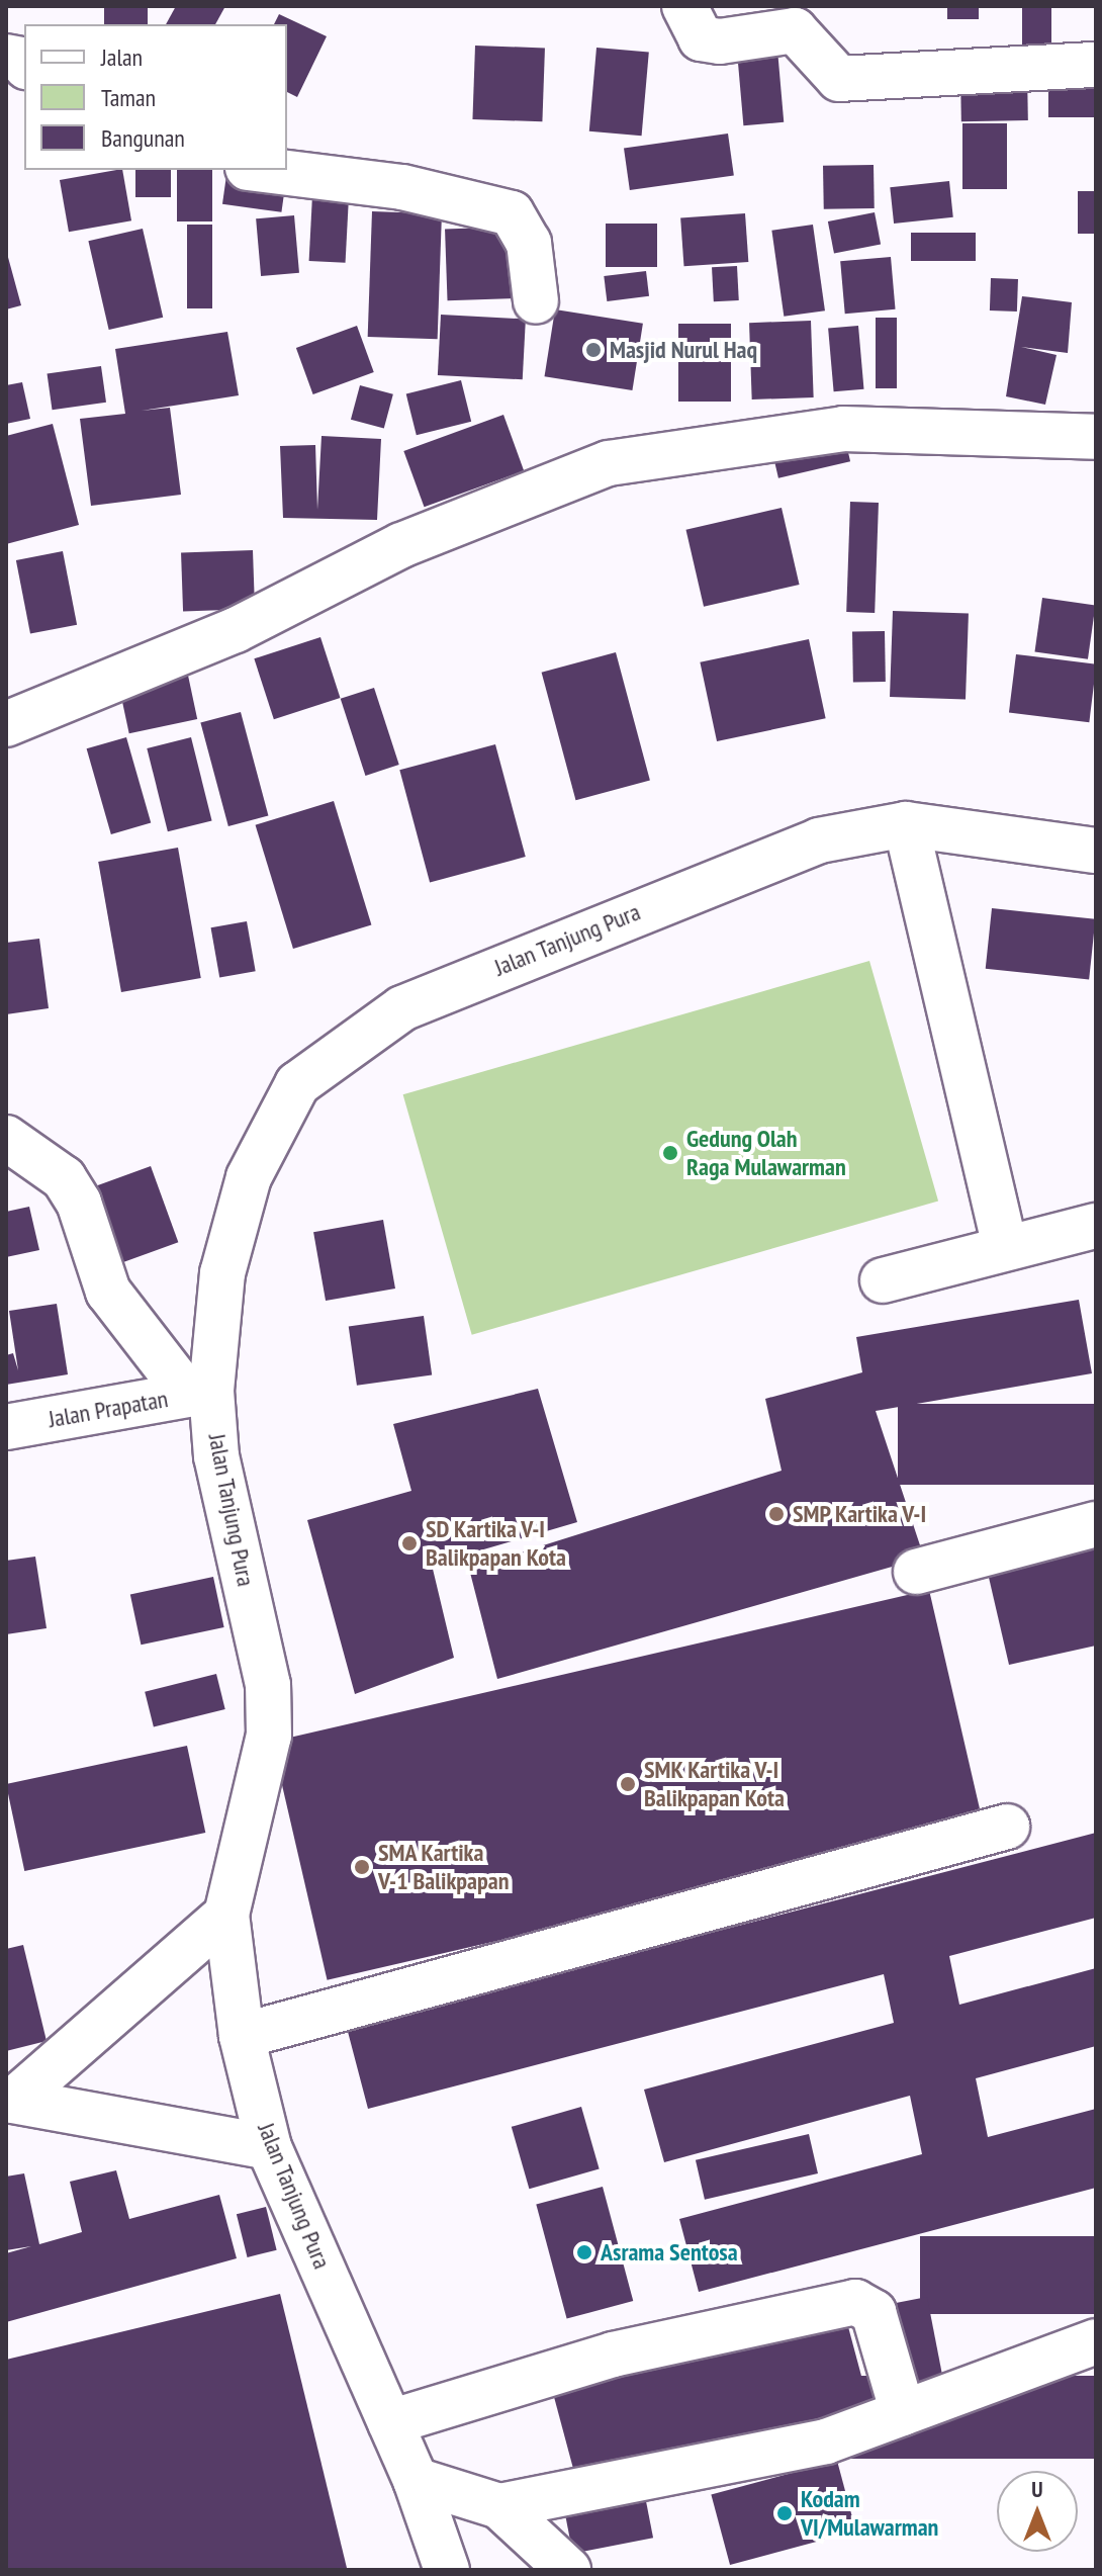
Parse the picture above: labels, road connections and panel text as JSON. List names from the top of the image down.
{
  "streets": {
    "street": ["Jalan Tanjung Pura", "Jalan Prapatan"]
  },
  "crossings": [
    ["Jalan Tanjung Pura", "Jalan Prapatan"]
  ],
  "places": [
    "Masjid Nurul Haq",
    "Gedung Olah Raga Mulawarman",
    "SMP Kartika V-I",
    "SD Kartika V-I Balikpapan Kota",
    "SMK Kartika V-I Balikpapan Kota",
    "SMA Kartika V-1 Balikpapan",
    "Asrama Sentosa",
    "Kodam VI/Mulawarman"
  ],
  "legend": ["Jalan", "Taman", "Bangunan"],
  "north": "top"
}
